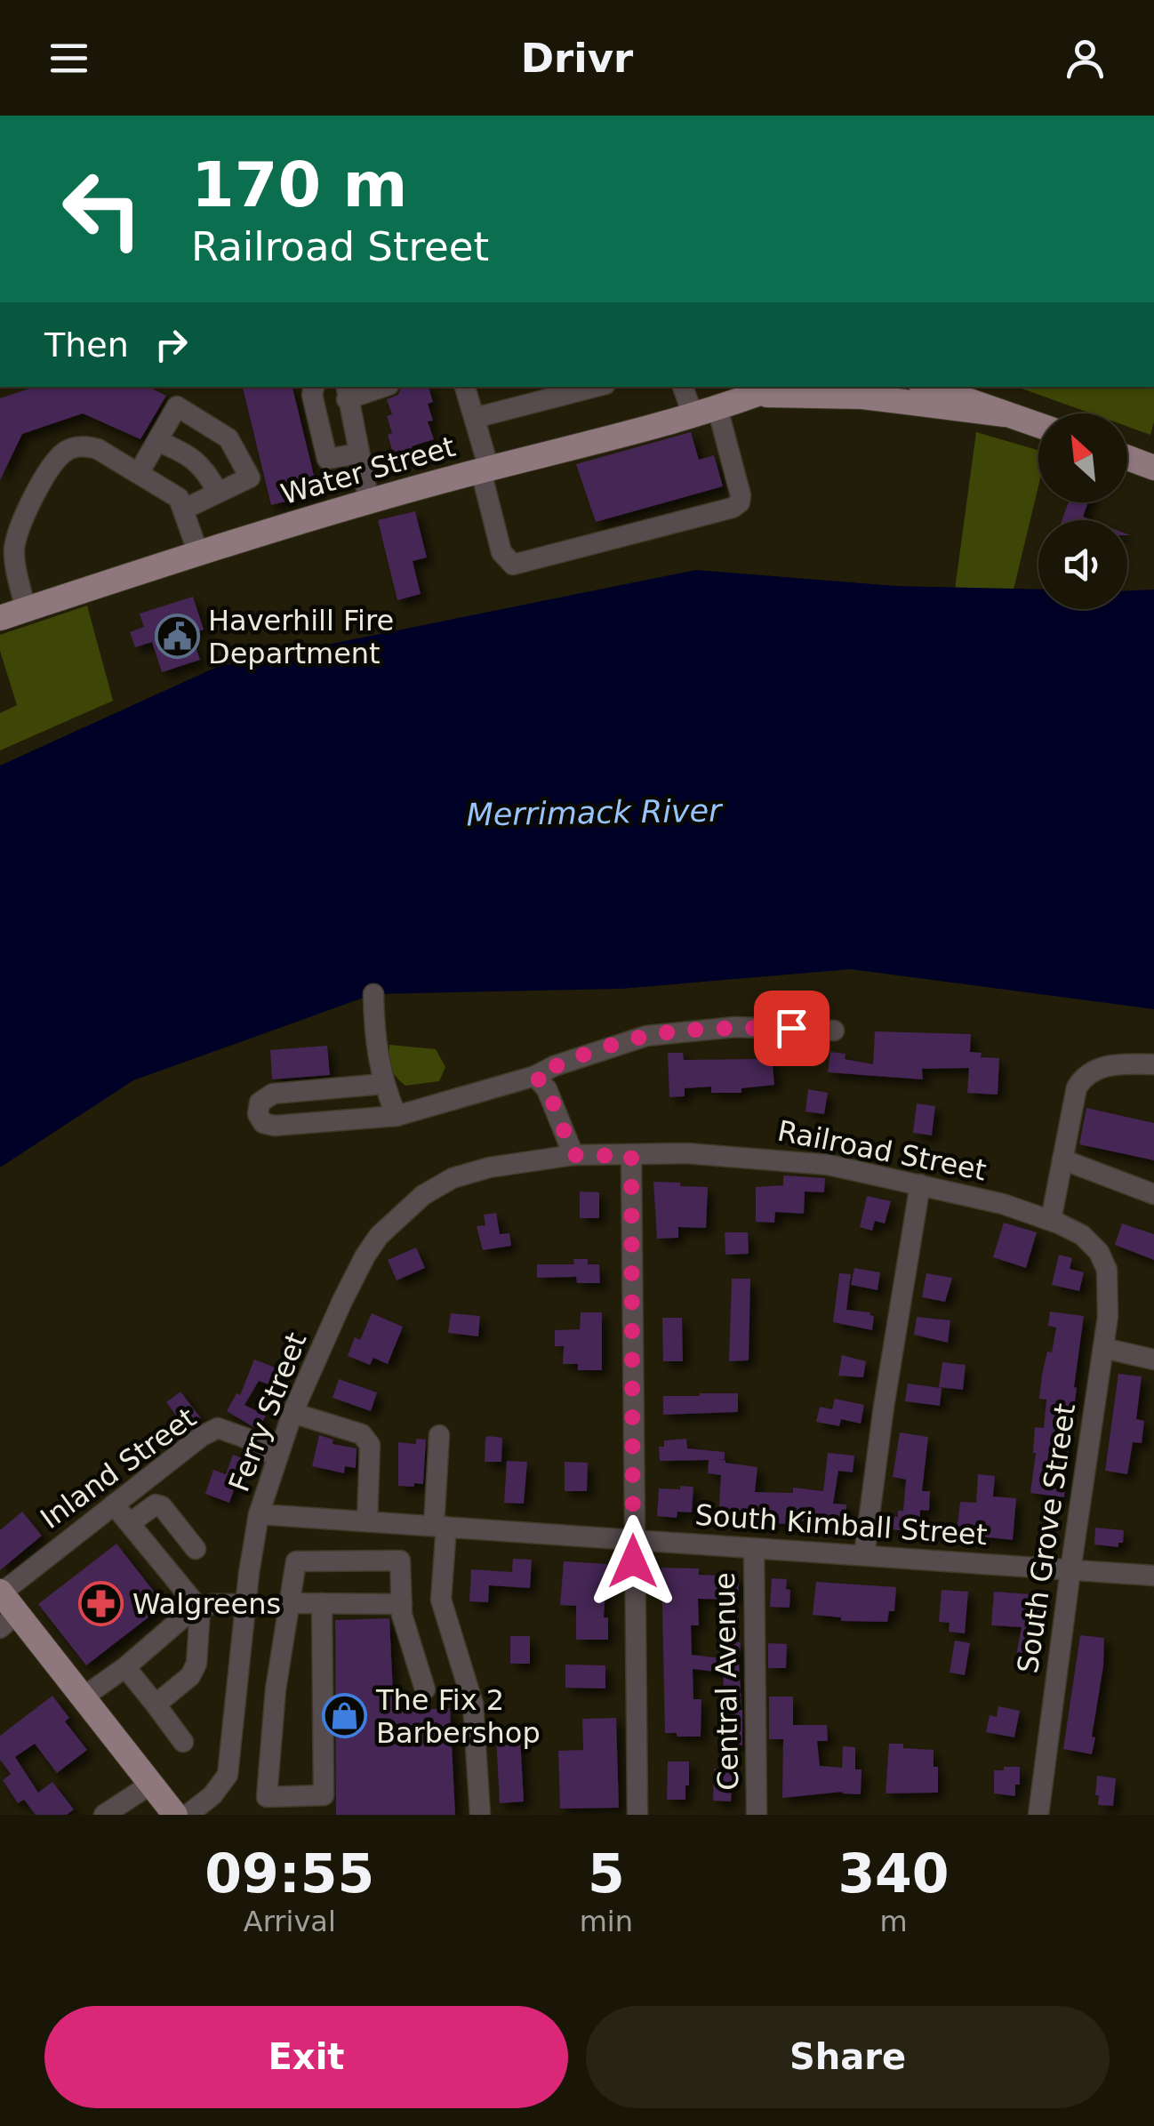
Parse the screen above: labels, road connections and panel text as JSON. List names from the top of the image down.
{
  "streets": {
    "main road": ["Water Street"],
    "street": [
      "Railroad Street",
      "Ferry Street",
      "Inland Street",
      "South Kimball Street",
      "South Grove Street",
      "Central Avenue"
    ]
  },
  "crossings": [
    ["Railroad Street", "Ferry Street"],
    ["Railroad Street", "South Grove Street"],
    ["Ferry Street", "Inland Street"],
    ["Ferry Street", "South Kimball Street"],
    ["South Kimball Street", "South Grove Street"],
    ["South Kimball Street", "Central Avenue"]
  ],
  "water": ["Merrimack River"],
  "places": {
    "public building": ["Haverhill Fire Department"],
    "pharmacy": ["Walgreens"],
    "shop": ["The Fix 2 Barbershop"]
  },
  "north": "top left",
  "page": {
    "header": "Drivr",
    "turn": ["170 m", "Railroad Street"],
    "then": "Then",
    "eta": [
      "09:55",
      "Arrival",
      "5",
      "min",
      "340",
      "m"
    ],
    "buttons": ["Exit", "Share"]
  }
}
